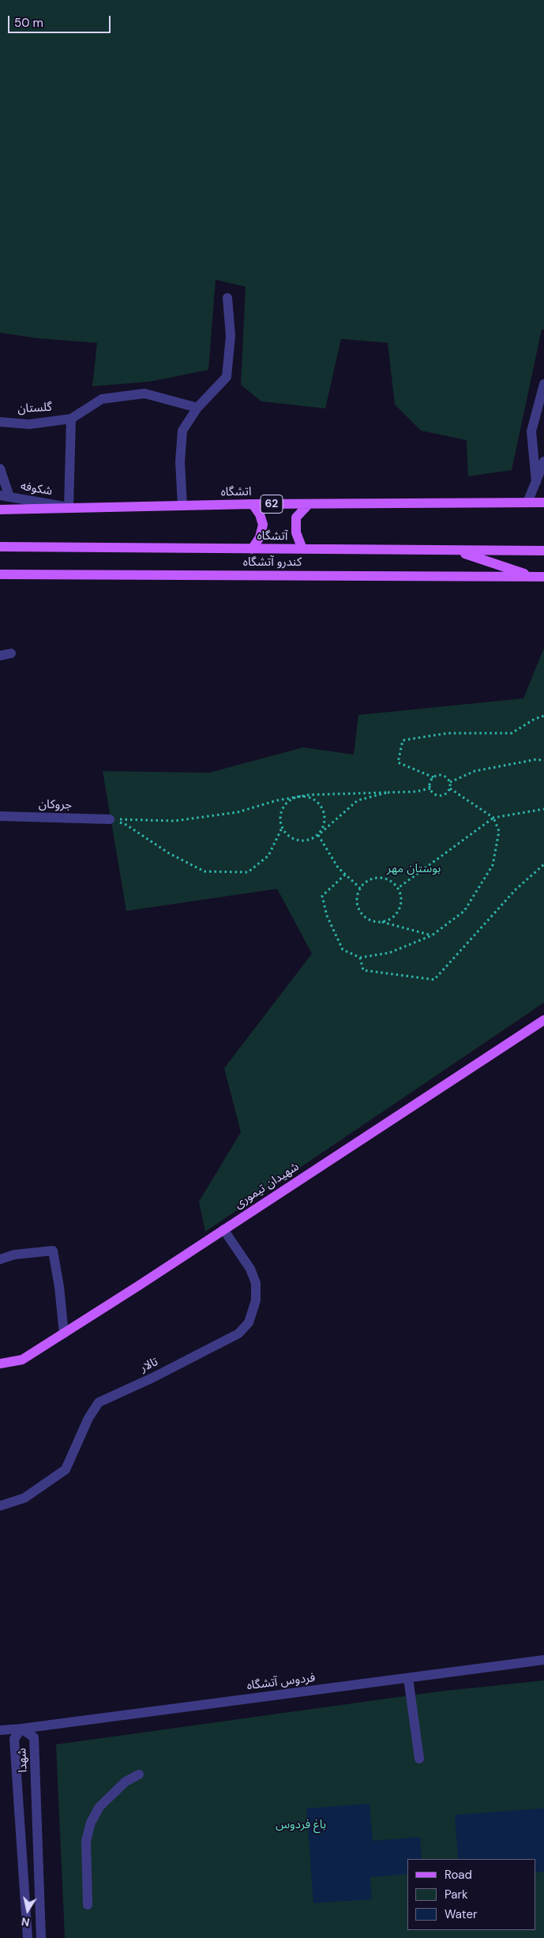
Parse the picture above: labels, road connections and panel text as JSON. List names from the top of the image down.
{
  "streets": {
    "main road": [
      "اتشگاه",
      "62",
      "آتشگاه",
      "کندرو آتشگاه",
      "شهیدان تیموری"
    ],
    "street": [
      "گلستان",
      "شکوفه",
      "جروکان",
      "تالار",
      "فردوس آتشگاه",
      "شهدا"
    ]
  },
  "crossings": [
    ["شکوفه", "اتشگاه"],
    ["شهیدان تیموری", "تالار"],
    ["فردوس آتشگاه", "شهدا"]
  ],
  "parks": ["بوستان مهر", "باغ فردوس"],
  "legend": ["Road", "Park", "Water"],
  "scale_bar": "50 m",
  "north": "bottom"
}
